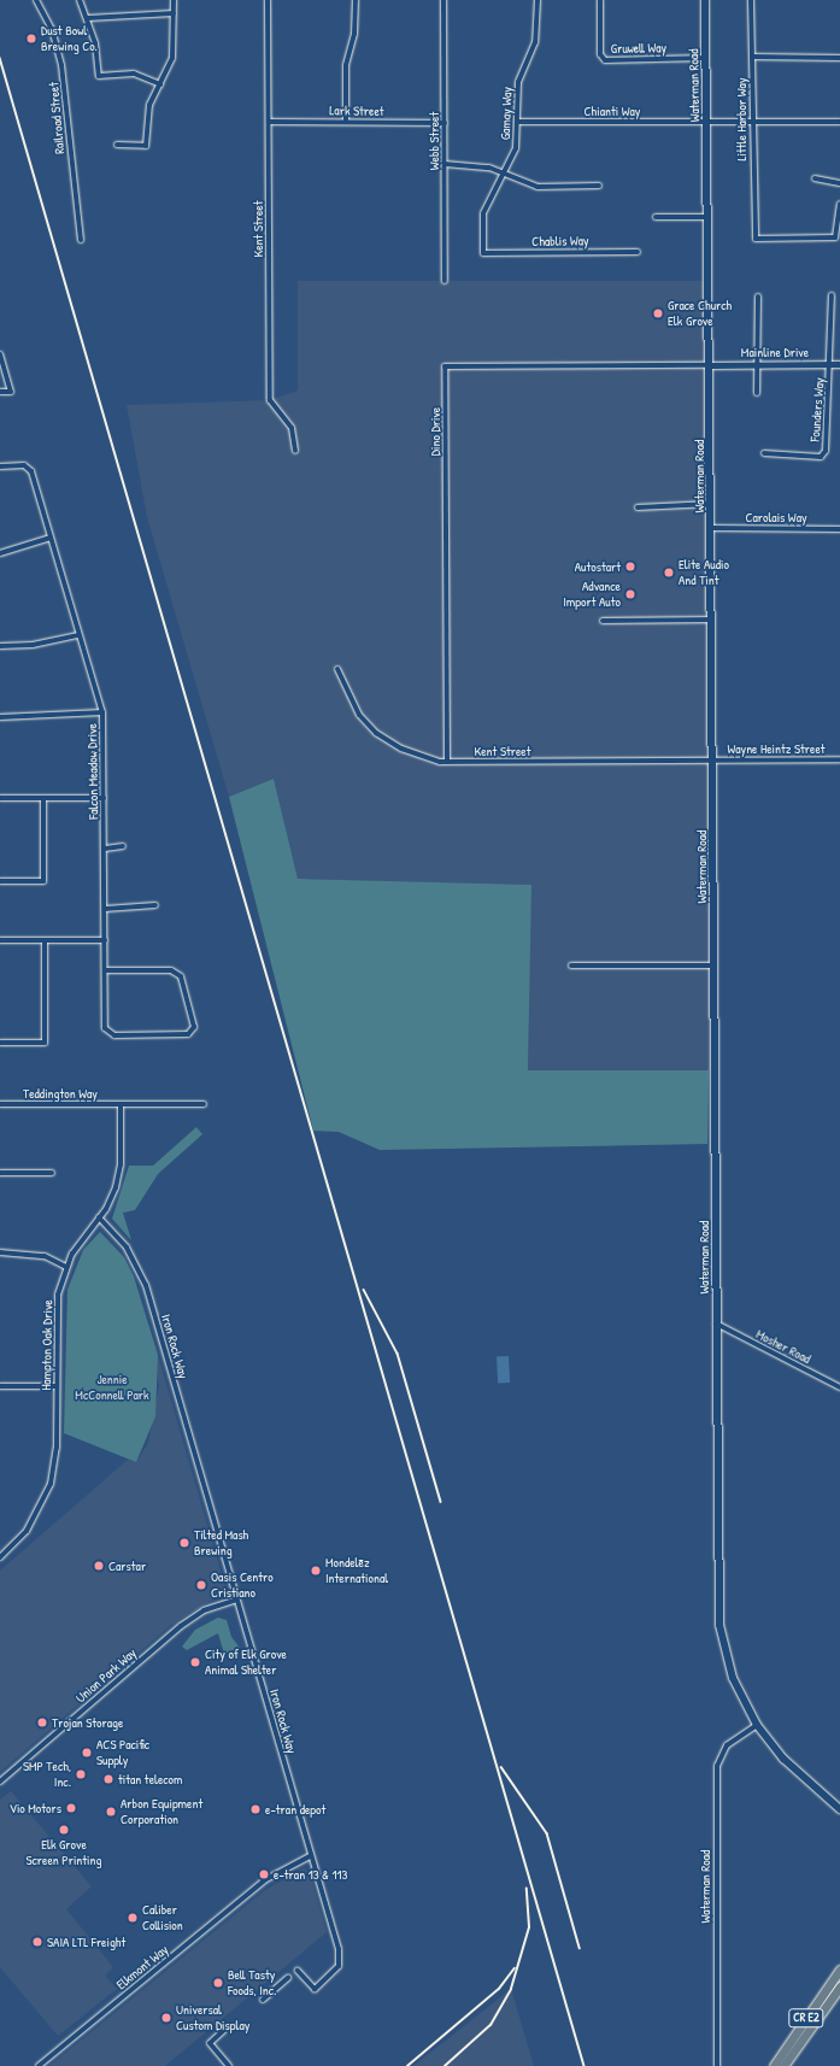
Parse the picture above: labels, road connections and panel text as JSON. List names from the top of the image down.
{
  "streets": {
    "main road": ["Waterman Road", "CR E2"],
    "street": [
      "Gruwell Way",
      "Lark Street",
      "Chianti Way",
      "Gamay Way",
      "Railroad Street",
      "Little Harbor Way",
      "Webb Street",
      "Kent Street",
      "Chablis Way",
      "Mainline Drive",
      "Founders Way",
      "Dino Drive",
      "Carolais Way",
      "Wayne Heintz Street",
      "Falcon Meadow Drive",
      "Teddington Way",
      "Hampton Oak Drive",
      "Iron Rock Way",
      "Mosher Road",
      "Union Park Way",
      "Elkmont Way"
    ]
  },
  "crossings": [
    ["Gruwell Way", "Waterman Road"],
    ["Waterman Road", "Chianti Way"],
    ["Waterman Road", "Kent Street"],
    ["Waterman Road", "Mainline Drive"],
    ["Waterman Road", "Dino Drive"],
    ["Waterman Road", "Carolais Way"],
    ["Waterman Road", "Wayne Heintz Street"],
    ["Waterman Road", "Mosher Road"],
    ["Lark Street", "Webb Street"],
    ["Lark Street", "Kent Street"],
    ["Chianti Way", "Gamay Way"],
    ["Chianti Way", "Little Harbor Way"],
    ["Gamay Way", "Chablis Way"],
    ["Kent Street", "Dino Drive"],
    ["Kent Street", "Wayne Heintz Street"],
    ["Mainline Drive", "Founders Way"],
    ["Mainline Drive", "Dino Drive"],
    ["Teddington Way", "Hampton Oak Drive"],
    ["Hampton Oak Drive", "Iron Rock Way"],
    ["Iron Rock Way", "Union Park Way"],
    ["Iron Rock Way", "Elkmont Way"]
  ],
  "parks": ["Jennie McConnell Park"],
  "places": [
    "Dust Bowl Brewing Co.",
    "Grace Church Elk Grove",
    "Autostart",
    "Elite Audio And Tint",
    "Advance Import Auto",
    "Tilted Mash Brewing",
    "Carstar",
    "Mondelēz International",
    "Oasis Centro Cristiano",
    "City of Elk Grove Animal Shelter",
    "Trojan Storage",
    "ACS Pacific Supply",
    "SMP Tech, Inc.",
    "titan telecom",
    "Vio Motors",
    "e-tran depot",
    "Arbon Equipment Corporation",
    "Elk Grove Screen Printing",
    "e-tran 13 & 113",
    "Caliber Collision",
    "SAIA LTL Freight",
    "Bell Tasty Foods, Inc.",
    "Universal Custom Display"
  ]
}
